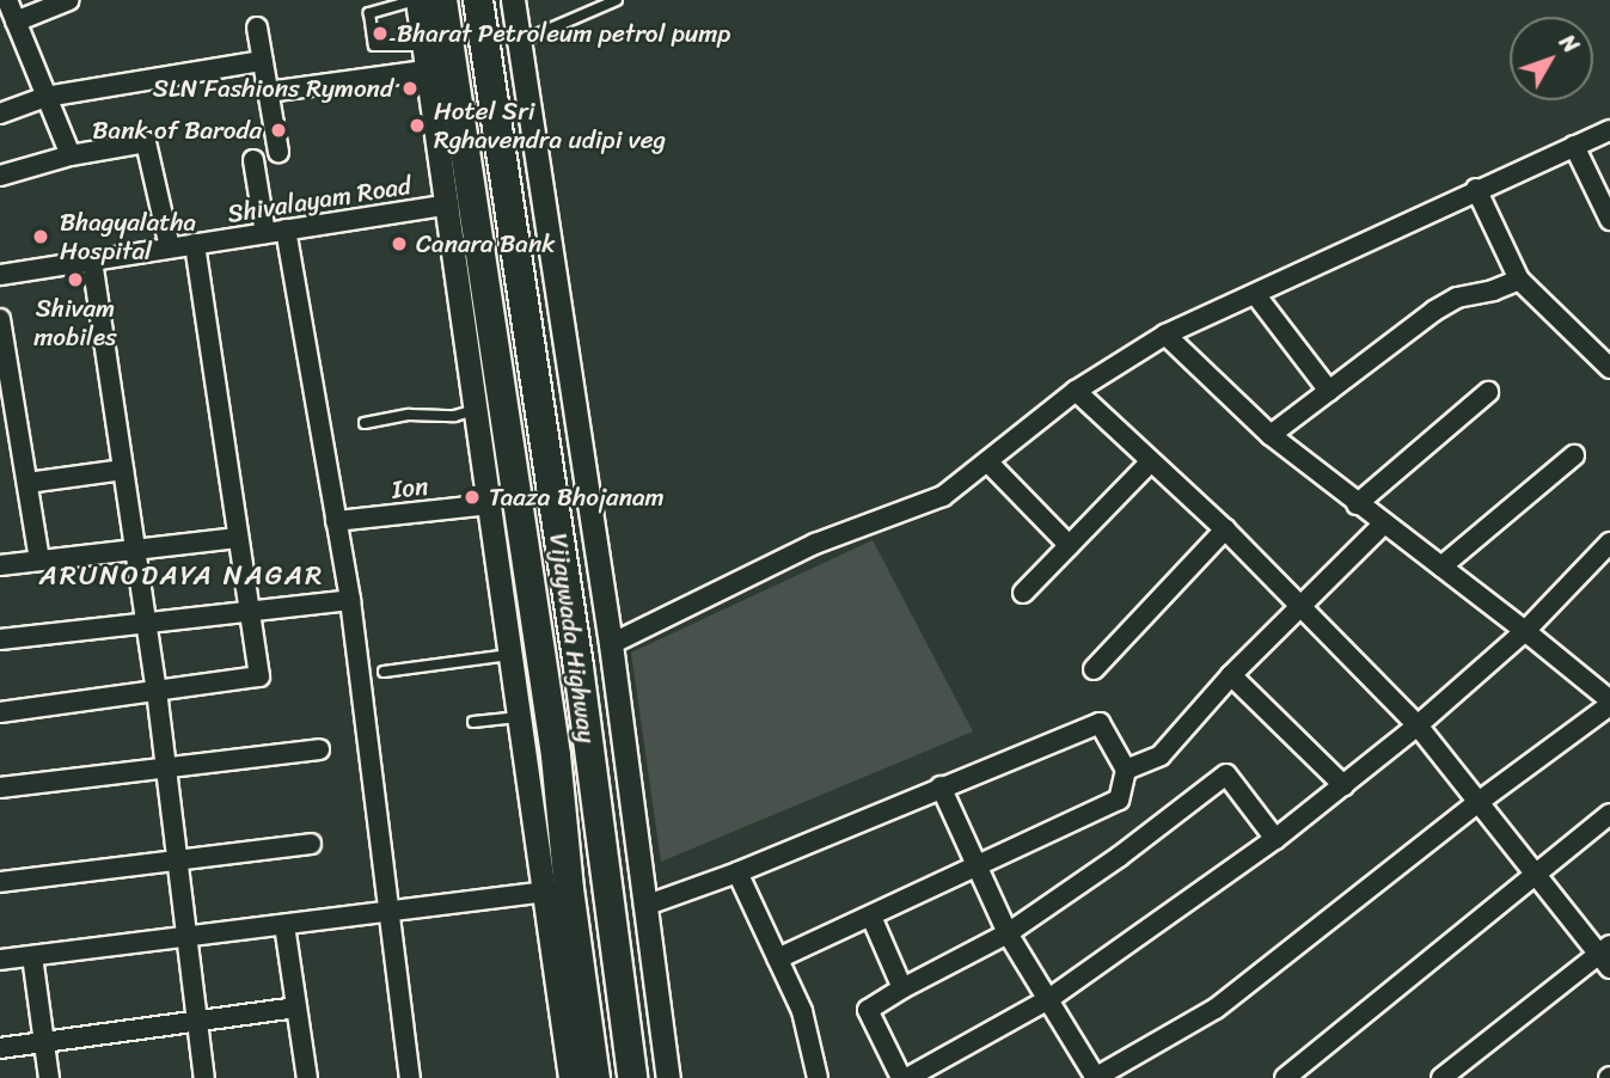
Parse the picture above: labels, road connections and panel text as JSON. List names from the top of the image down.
{
  "streets": {
    "highway": ["Vijaywada Highway"],
    "street": ["Shivalayam Road", "Ion"]
  },
  "districts": ["ARUNODAYA NAGAR"],
  "places": [
    "Bharat Petroleum petrol pump",
    "SLN Fashions Rymond",
    "Hotel Sri Rghavendra udipi veg",
    "Bank of Baroda",
    "Bhagyalatha Hospital",
    "Canara Bank",
    "Shivam mobiles",
    "Taaza Bhojanam"
  ],
  "north": "top right"
}
